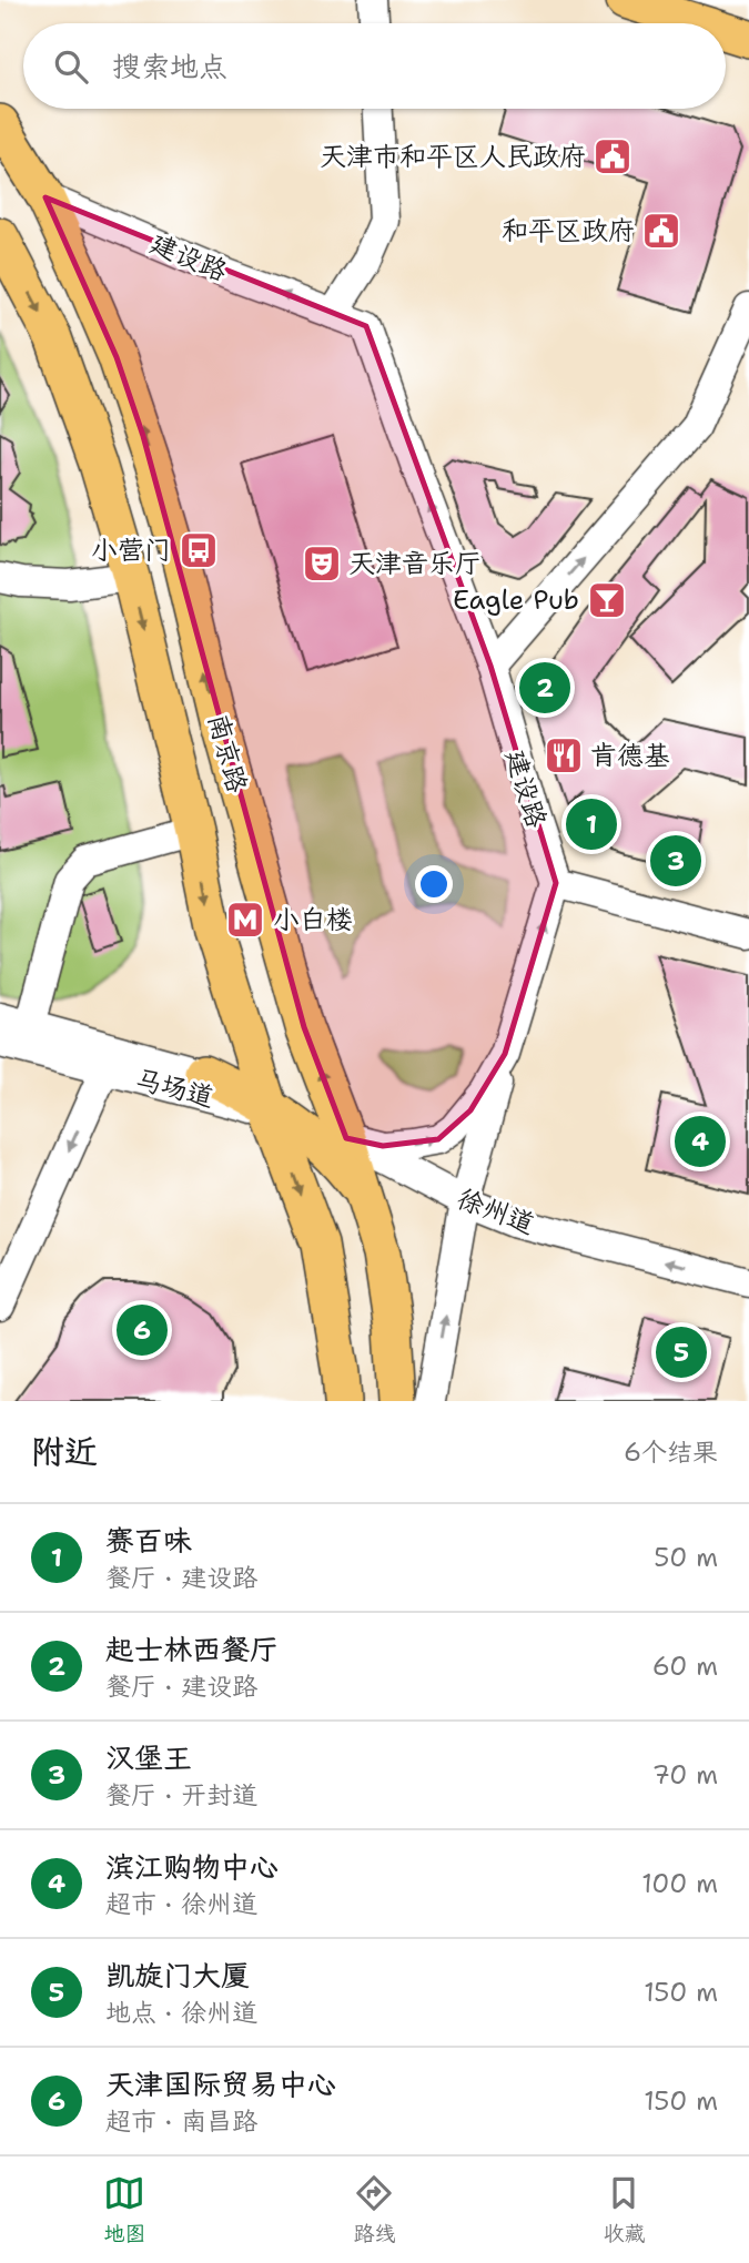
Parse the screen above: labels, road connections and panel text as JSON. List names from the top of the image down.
{
  "streets": {
    "main road": ["南京路"],
    "street": ["建设路", "马场道", "徐州道"]
  },
  "crossings": [
    ["建设路", "南京路"],
    ["南京路", "马场道"],
    ["南京路", "徐州道"],
    ["马场道", "徐州道"]
  ],
  "one_way": ["建设路", "徐州道"],
  "places": {
    "public building": ["天津市和平区人民政府", "和平区政府"],
    "bus stop": ["小营门"],
    "theatre": ["天津音乐厅"],
    "bar": ["Eagle Pub"],
    "restaurant": ["肯德基"],
    "metro station": ["小白楼"]
  },
  "page": {
    "search": "搜索地点",
    "pins": [
      "2",
      "1",
      "3",
      "4",
      "6",
      "5"
    ],
    "heading": ["附近", "6个结果"],
    "list": [
      {
        "mark": "1",
        "name": "赛百味",
        "note": "餐厅 · 建设路",
        "value": "50 m"
      },
      {
        "mark": "2",
        "name": "起士林西餐厅",
        "note": "餐厅 · 建设路",
        "value": "60 m"
      },
      {
        "mark": "3",
        "name": "汉堡王",
        "note": "餐厅 · 开封道",
        "value": "70 m"
      },
      {
        "mark": "4",
        "name": "滨江购物中心",
        "note": "超市 · 徐州道",
        "value": "100 m"
      },
      {
        "mark": "5",
        "name": "凯旋门大厦",
        "note": "地点 · 徐州道",
        "value": "150 m"
      },
      {
        "mark": "6",
        "name": "天津国际贸易中心",
        "note": "超市 · 南昌路",
        "value": "150 m"
      }
    ],
    "nav": ["地图", "路线", "收藏"]
  }
}
